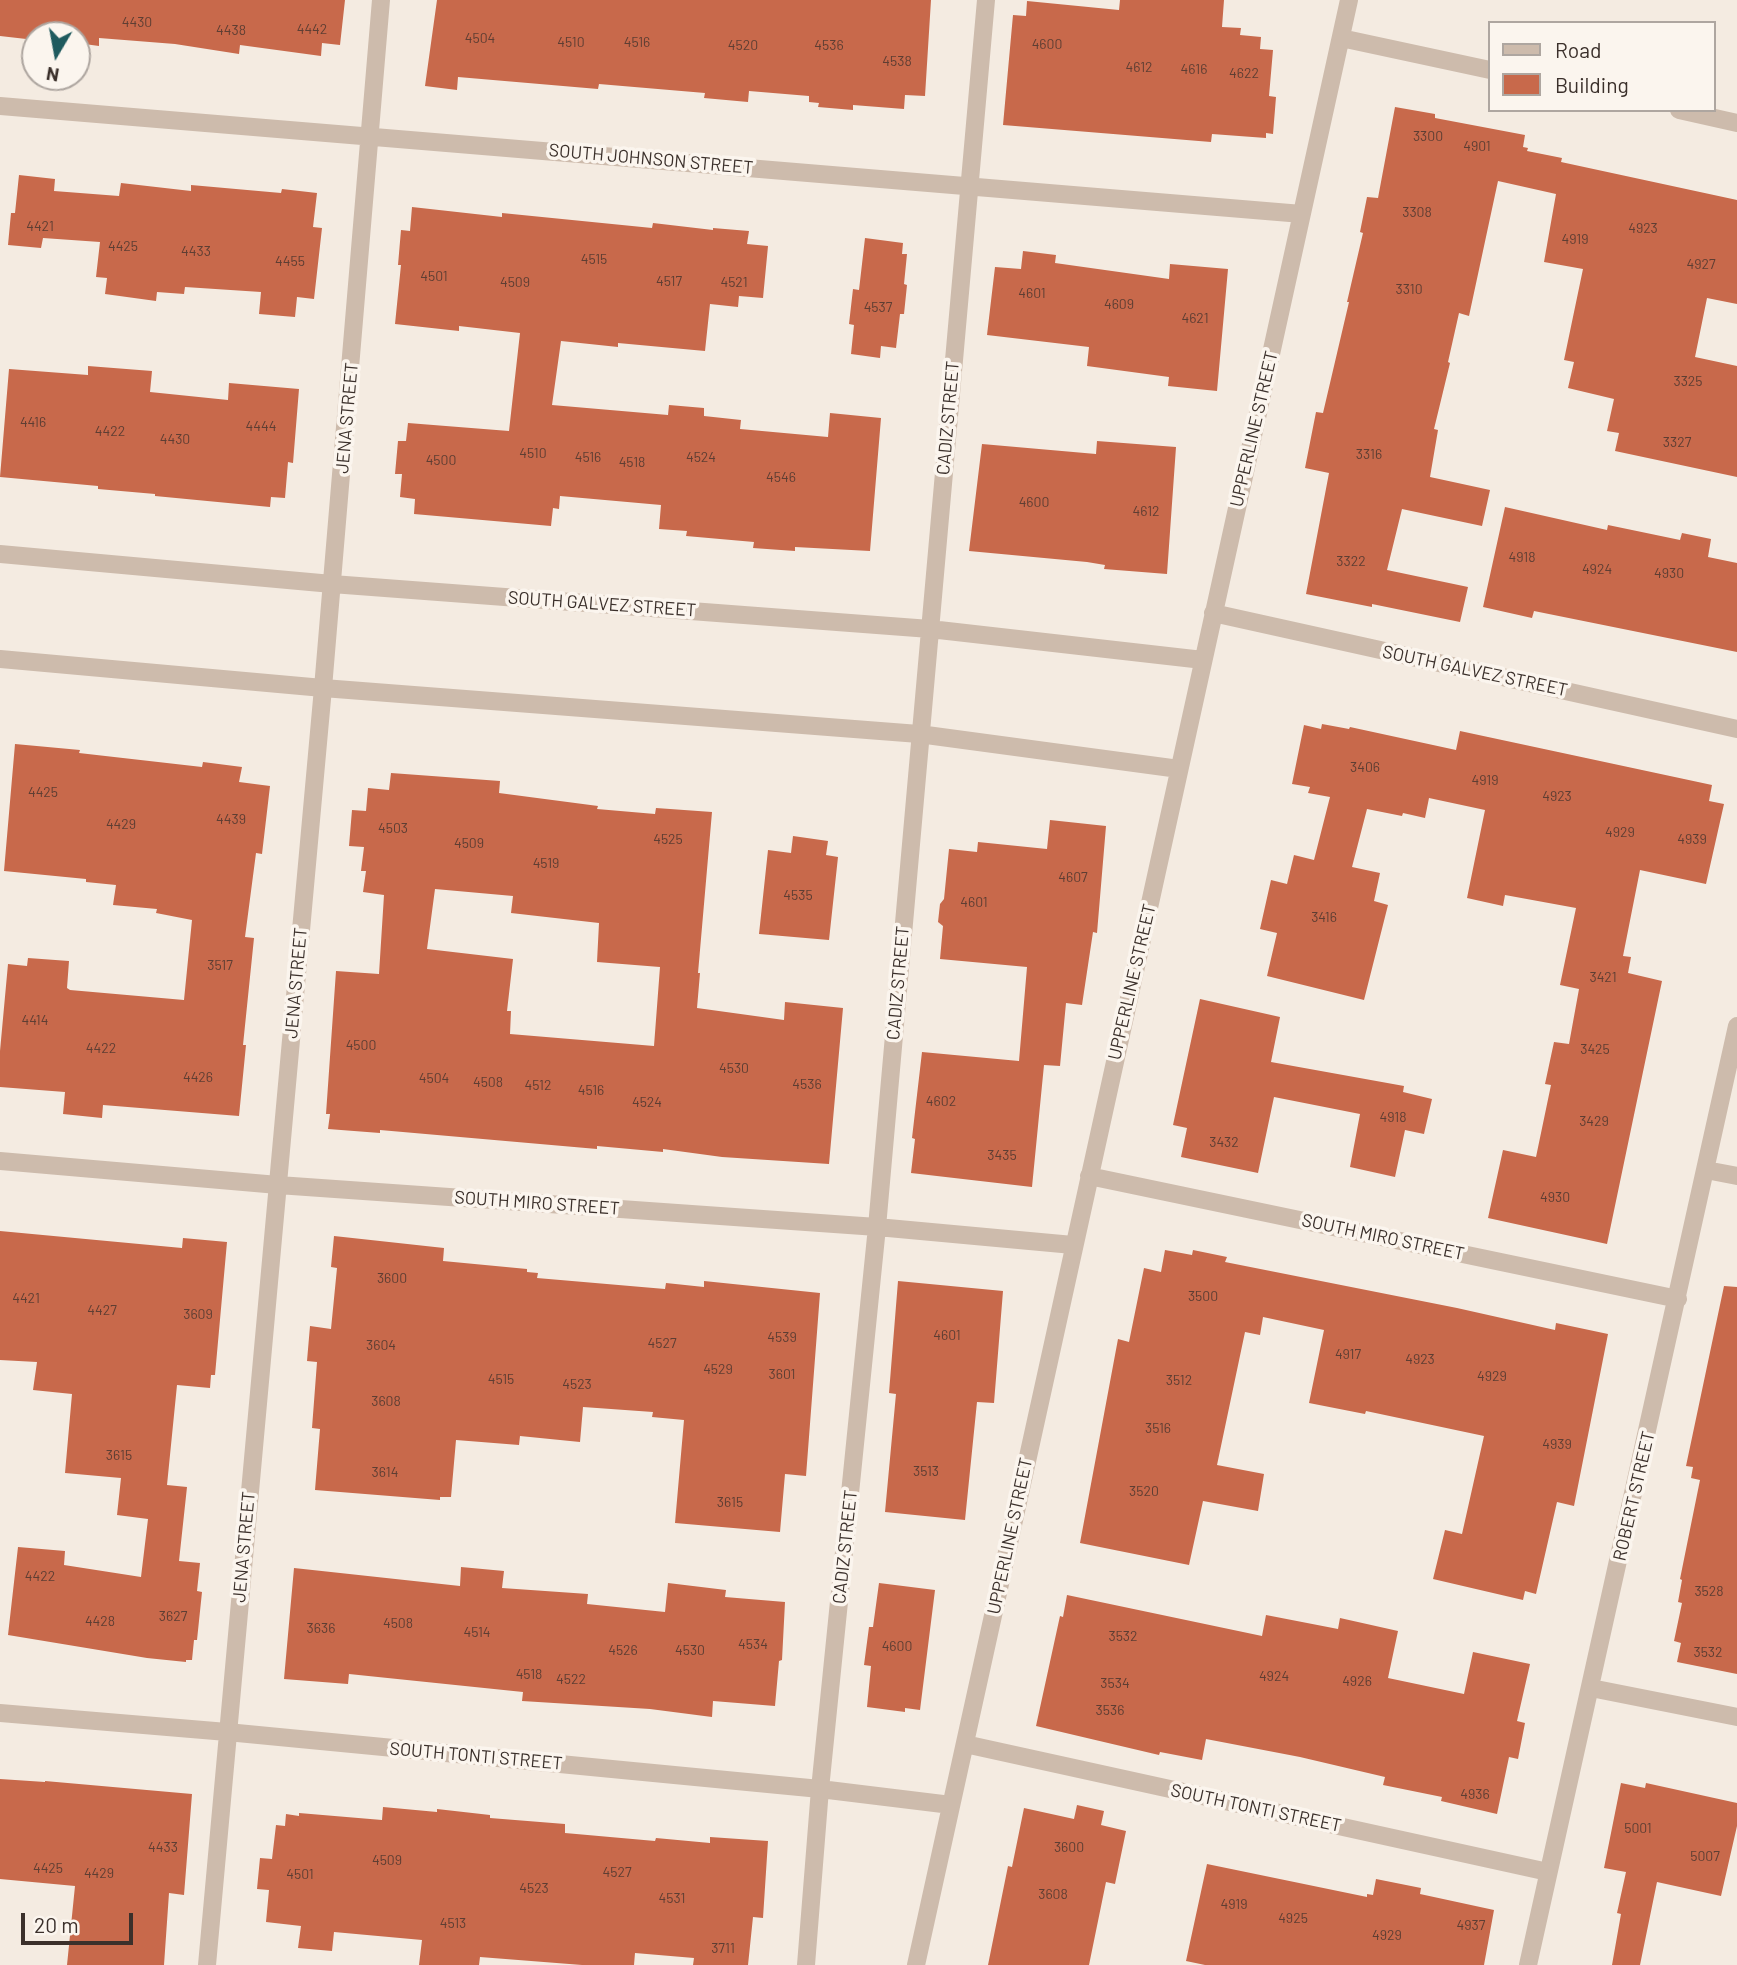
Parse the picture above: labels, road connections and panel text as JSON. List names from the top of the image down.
{
  "streets": {
    "street": [
      "SOUTH JOHNSON STREET",
      "JENA STREET",
      "CADIZ STREET",
      "UPPERLINE STREET",
      "SOUTH GALVEZ STREET",
      "SOUTH MIRO STREET",
      "ROBERT STREET",
      "SOUTH TONTI STREET"
    ]
  },
  "crossings": [
    ["SOUTH JOHNSON STREET", "JENA STREET"],
    ["SOUTH JOHNSON STREET", "CADIZ STREET"],
    ["SOUTH JOHNSON STREET", "UPPERLINE STREET"],
    ["JENA STREET", "SOUTH GALVEZ STREET"],
    ["JENA STREET", "SOUTH MIRO STREET"],
    ["JENA STREET", "SOUTH TONTI STREET"],
    ["CADIZ STREET", "SOUTH GALVEZ STREET"],
    ["CADIZ STREET", "SOUTH MIRO STREET"],
    ["CADIZ STREET", "SOUTH TONTI STREET"],
    ["UPPERLINE STREET", "SOUTH GALVEZ STREET"],
    ["UPPERLINE STREET", "SOUTH MIRO STREET"],
    ["UPPERLINE STREET", "SOUTH TONTI STREET"],
    ["SOUTH MIRO STREET", "ROBERT STREET"],
    ["ROBERT STREET", "SOUTH TONTI STREET"]
  ],
  "house_numbers": [
    "4430",
    "4442",
    "4438",
    "4504",
    "4510",
    "4516",
    "4600",
    "4520",
    "4536",
    "4538",
    "4612",
    "4616",
    "4622",
    "3300",
    "4901",
    "3308",
    "4421",
    "4923",
    "4919",
    "4425",
    "4433",
    "4515",
    "4455",
    "4927",
    "4501",
    "4517",
    "4509",
    "4521",
    "3310",
    "4601",
    "4609",
    "4537",
    "4621",
    "3325",
    "4416",
    "4444",
    "4422",
    "4430",
    "3327",
    "4510",
    "3316",
    "4516",
    "4524",
    "4500",
    "4518",
    "4546",
    "4600",
    "4612",
    "4918",
    "3322",
    "4924",
    "4930",
    "3406",
    "4919",
    "4425",
    "4923",
    "4439",
    "4429",
    "4503",
    "4929",
    "4525",
    "4939",
    "4509",
    "4519",
    "4607",
    "4535",
    "4601",
    "3416",
    "3517",
    "3421",
    "4414",
    "4500",
    "4422",
    "3425",
    "4530",
    "4426",
    "4504",
    "4508",
    "4536",
    "4512",
    "4516",
    "4602",
    "4524",
    "4918",
    "3429",
    "3432",
    "3435",
    "4930",
    "3600",
    "3500",
    "4421",
    "4427",
    "3609",
    "4601",
    "4539",
    "4527",
    "3604",
    "4917",
    "4923",
    "4529",
    "3601",
    "4929",
    "4515",
    "3512",
    "4523",
    "3608",
    "3516",
    "4939",
    "3615",
    "3513",
    "3614",
    "3520",
    "3615",
    "4422",
    "3528",
    "3627",
    "4428",
    "4508",
    "3636",
    "4514",
    "3532",
    "4534",
    "4600",
    "4526",
    "4530",
    "3532",
    "4518",
    "4924",
    "4522",
    "4926",
    "3534",
    "3536",
    "4936",
    "5001",
    "4433",
    "3600",
    "5007",
    "4509",
    "4425",
    "4527",
    "4429",
    "4501",
    "4523",
    "3608",
    "4531",
    "4919",
    "4925",
    "4513",
    "4937",
    "4929",
    "3711"
  ],
  "legend": ["Road", "Building"],
  "scale_bar": "20 m",
  "north": "bottom"
}
